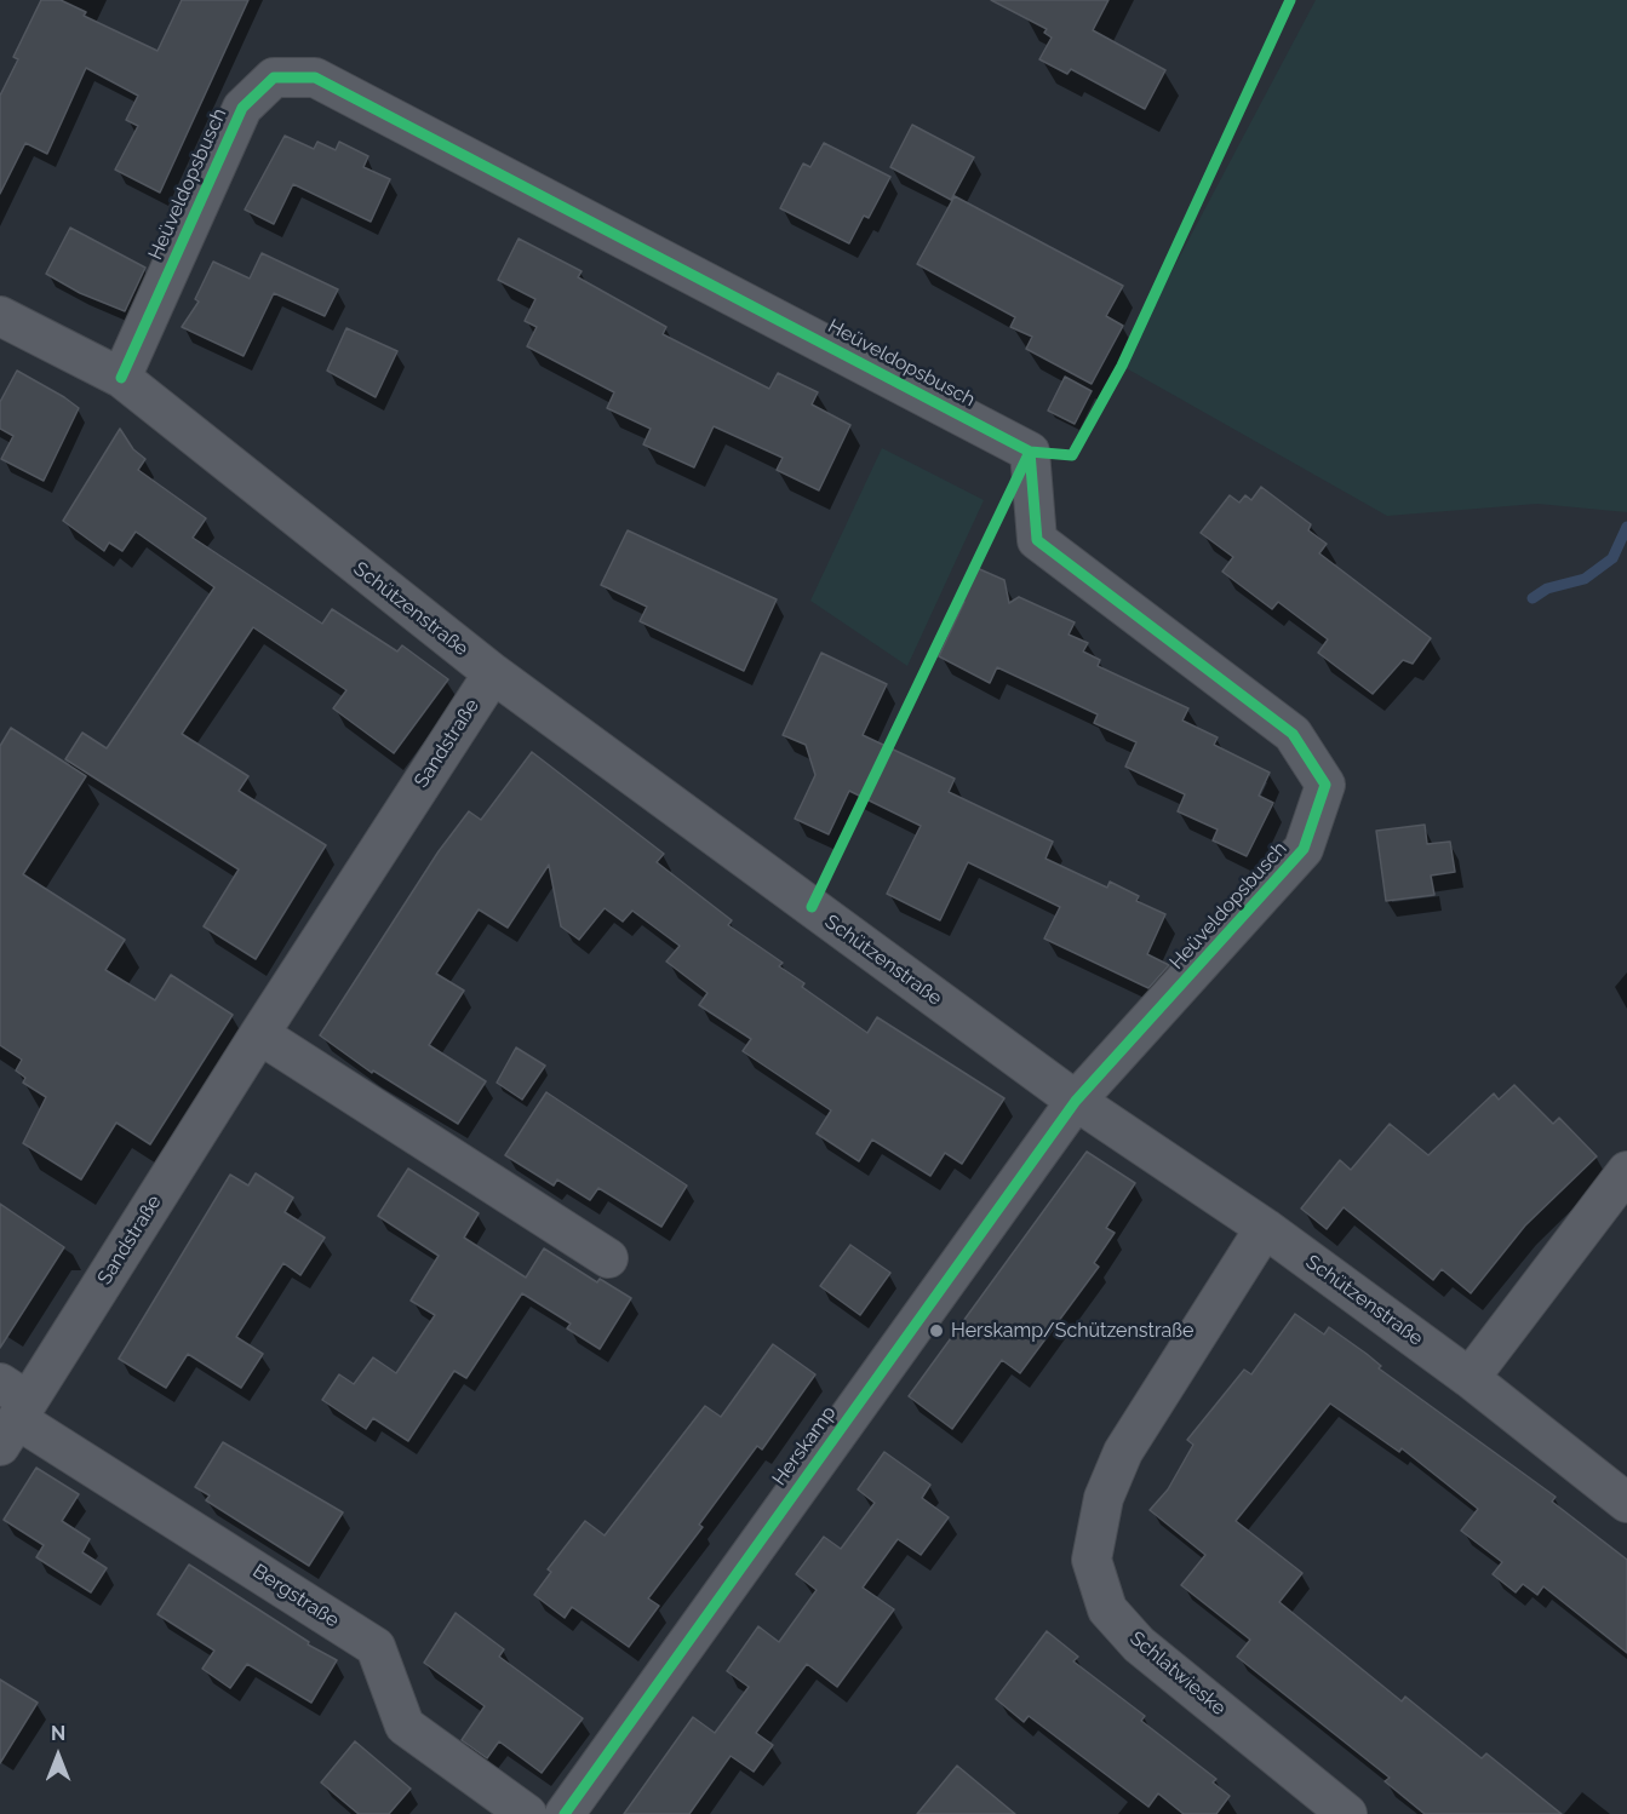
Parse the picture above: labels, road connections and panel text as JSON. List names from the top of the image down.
{
  "streets": {
    "street": [
      "Heüveldopsbusch",
      "Schützenstraße",
      "Sandstraße",
      "Herskamp",
      "Bergstraße",
      "Schlatwieske"
    ]
  },
  "crossings": [
    ["Heüveldopsbusch", "Schützenstraße"],
    ["Heüveldopsbusch", "Herskamp"],
    ["Schützenstraße", "Sandstraße"],
    ["Schützenstraße", "Herskamp"],
    ["Schützenstraße", "Schlatwieske"],
    ["Sandstraße", "Bergstraße"]
  ],
  "places": ["Herskamp/Schützenstraße"],
  "north": "top"
}
